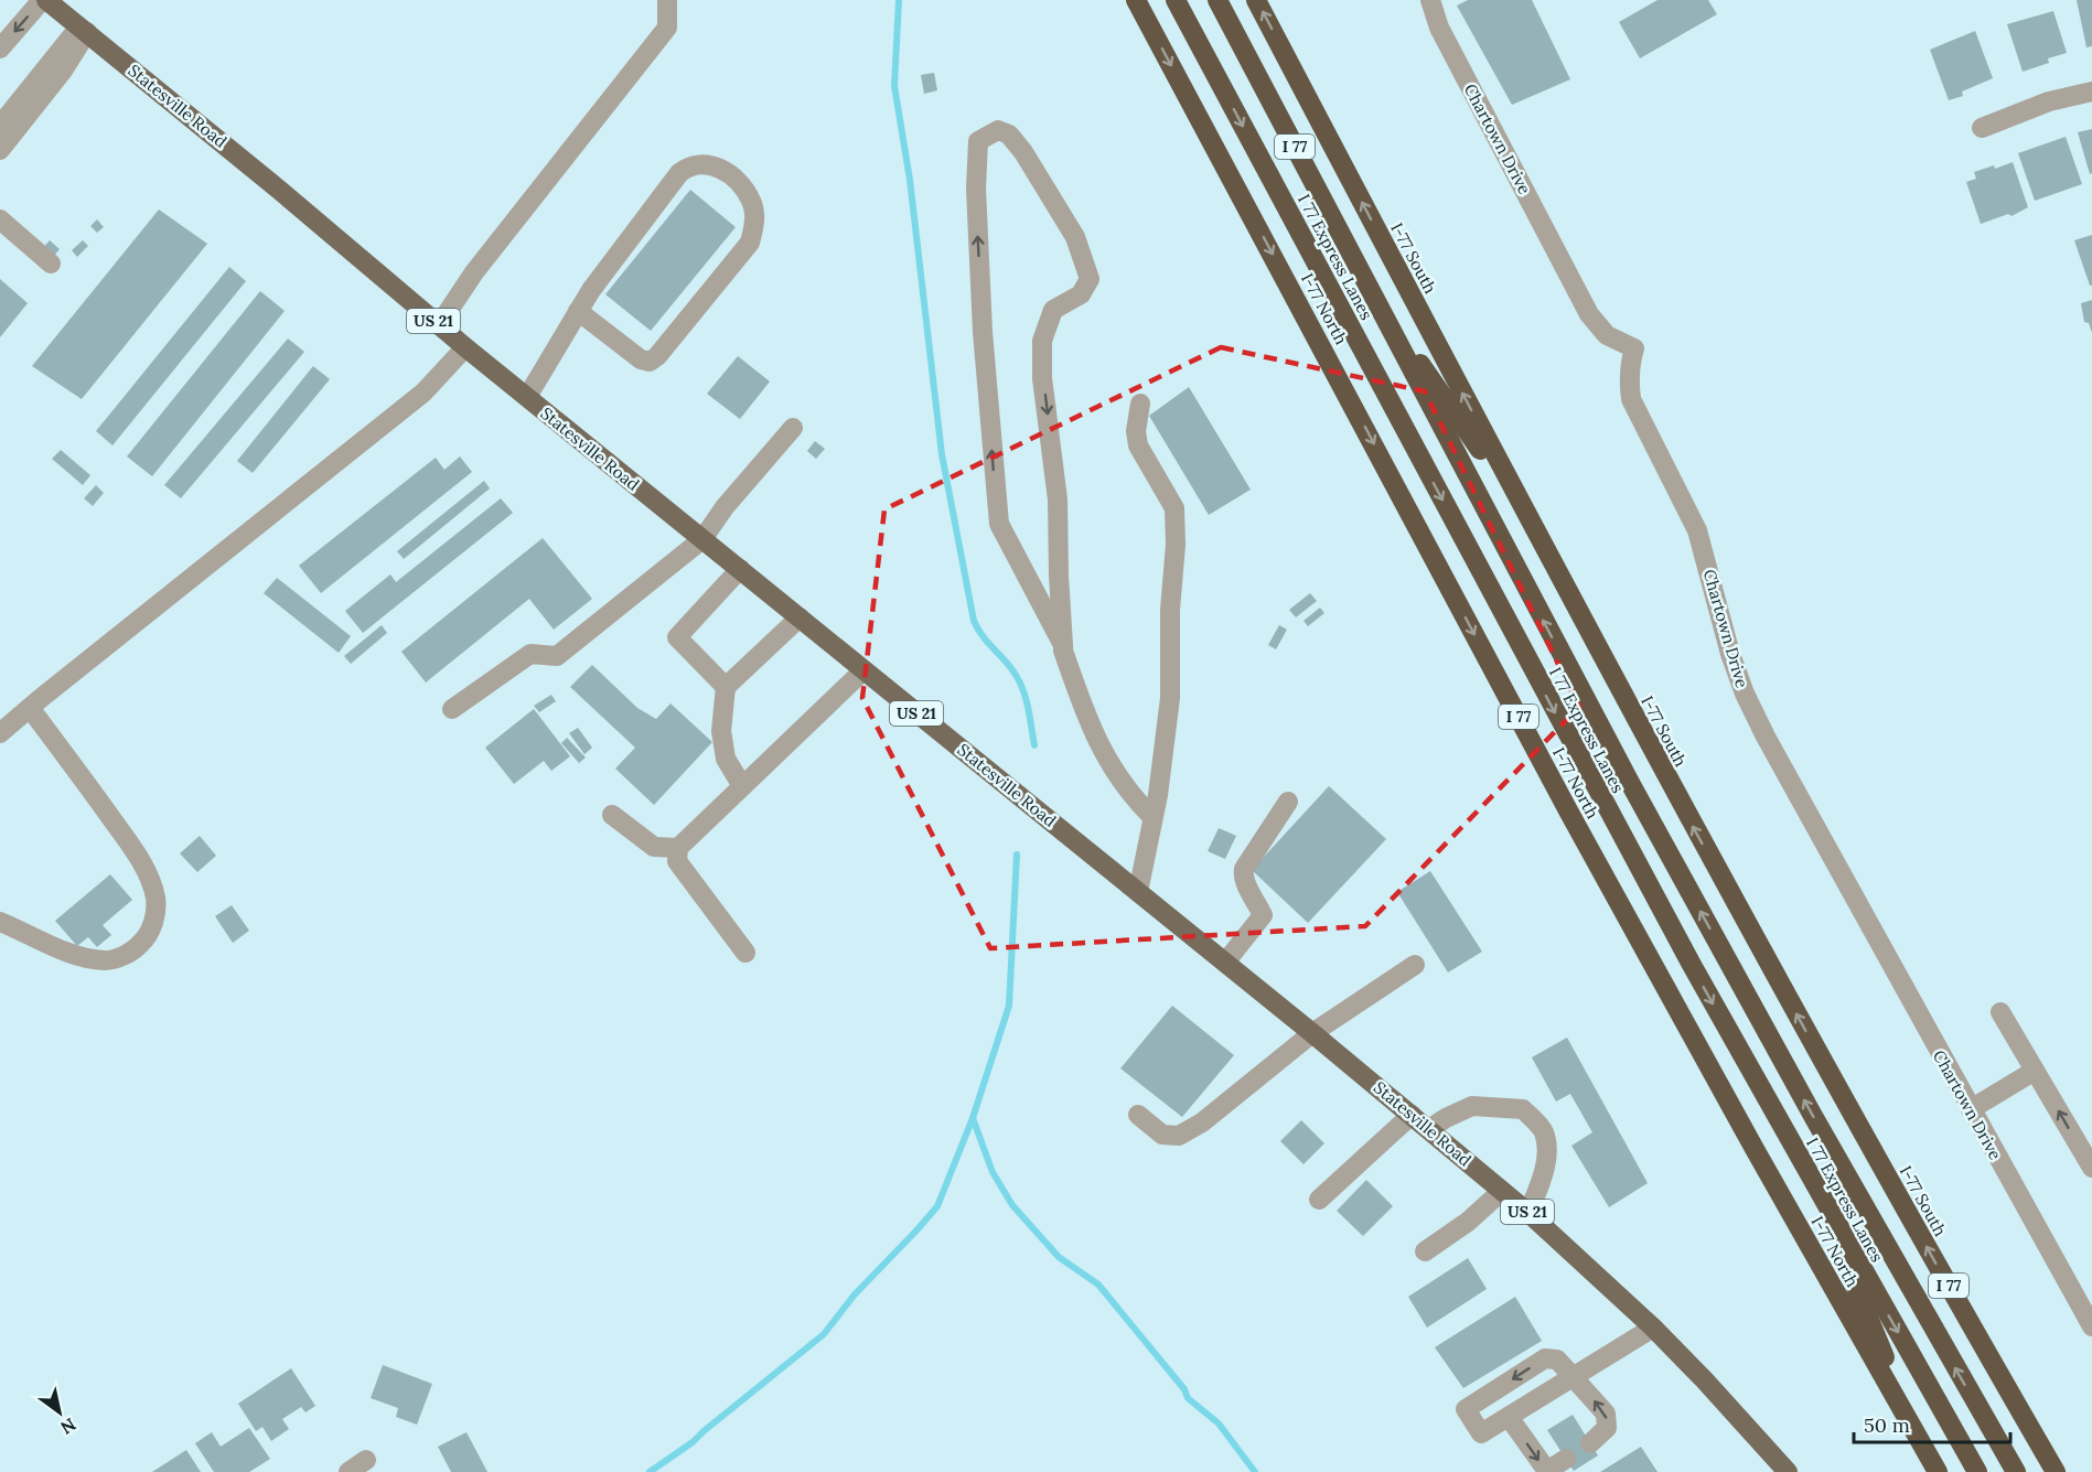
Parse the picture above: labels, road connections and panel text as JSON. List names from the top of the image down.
{
  "streets": {
    "highway": [
      "I 77",
      "I 77 Express Lanes",
      "I-77 South",
      "I-77 North"
    ],
    "main road": ["Statesville Road", "US 21"],
    "street": ["Chartown Drive"]
  },
  "scale_bar": "50 m",
  "north": "bottom right"
}
